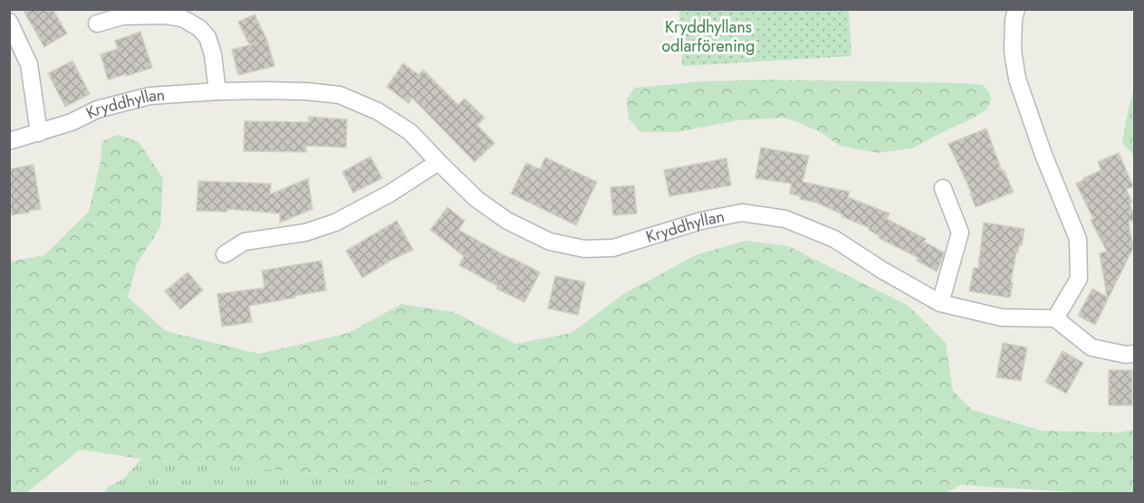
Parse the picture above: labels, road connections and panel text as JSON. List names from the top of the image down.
{
  "streets": {
    "street": ["Kryddhyllan"]
  },
  "parks": ["Kryddhyllans odlarförening"]
}
